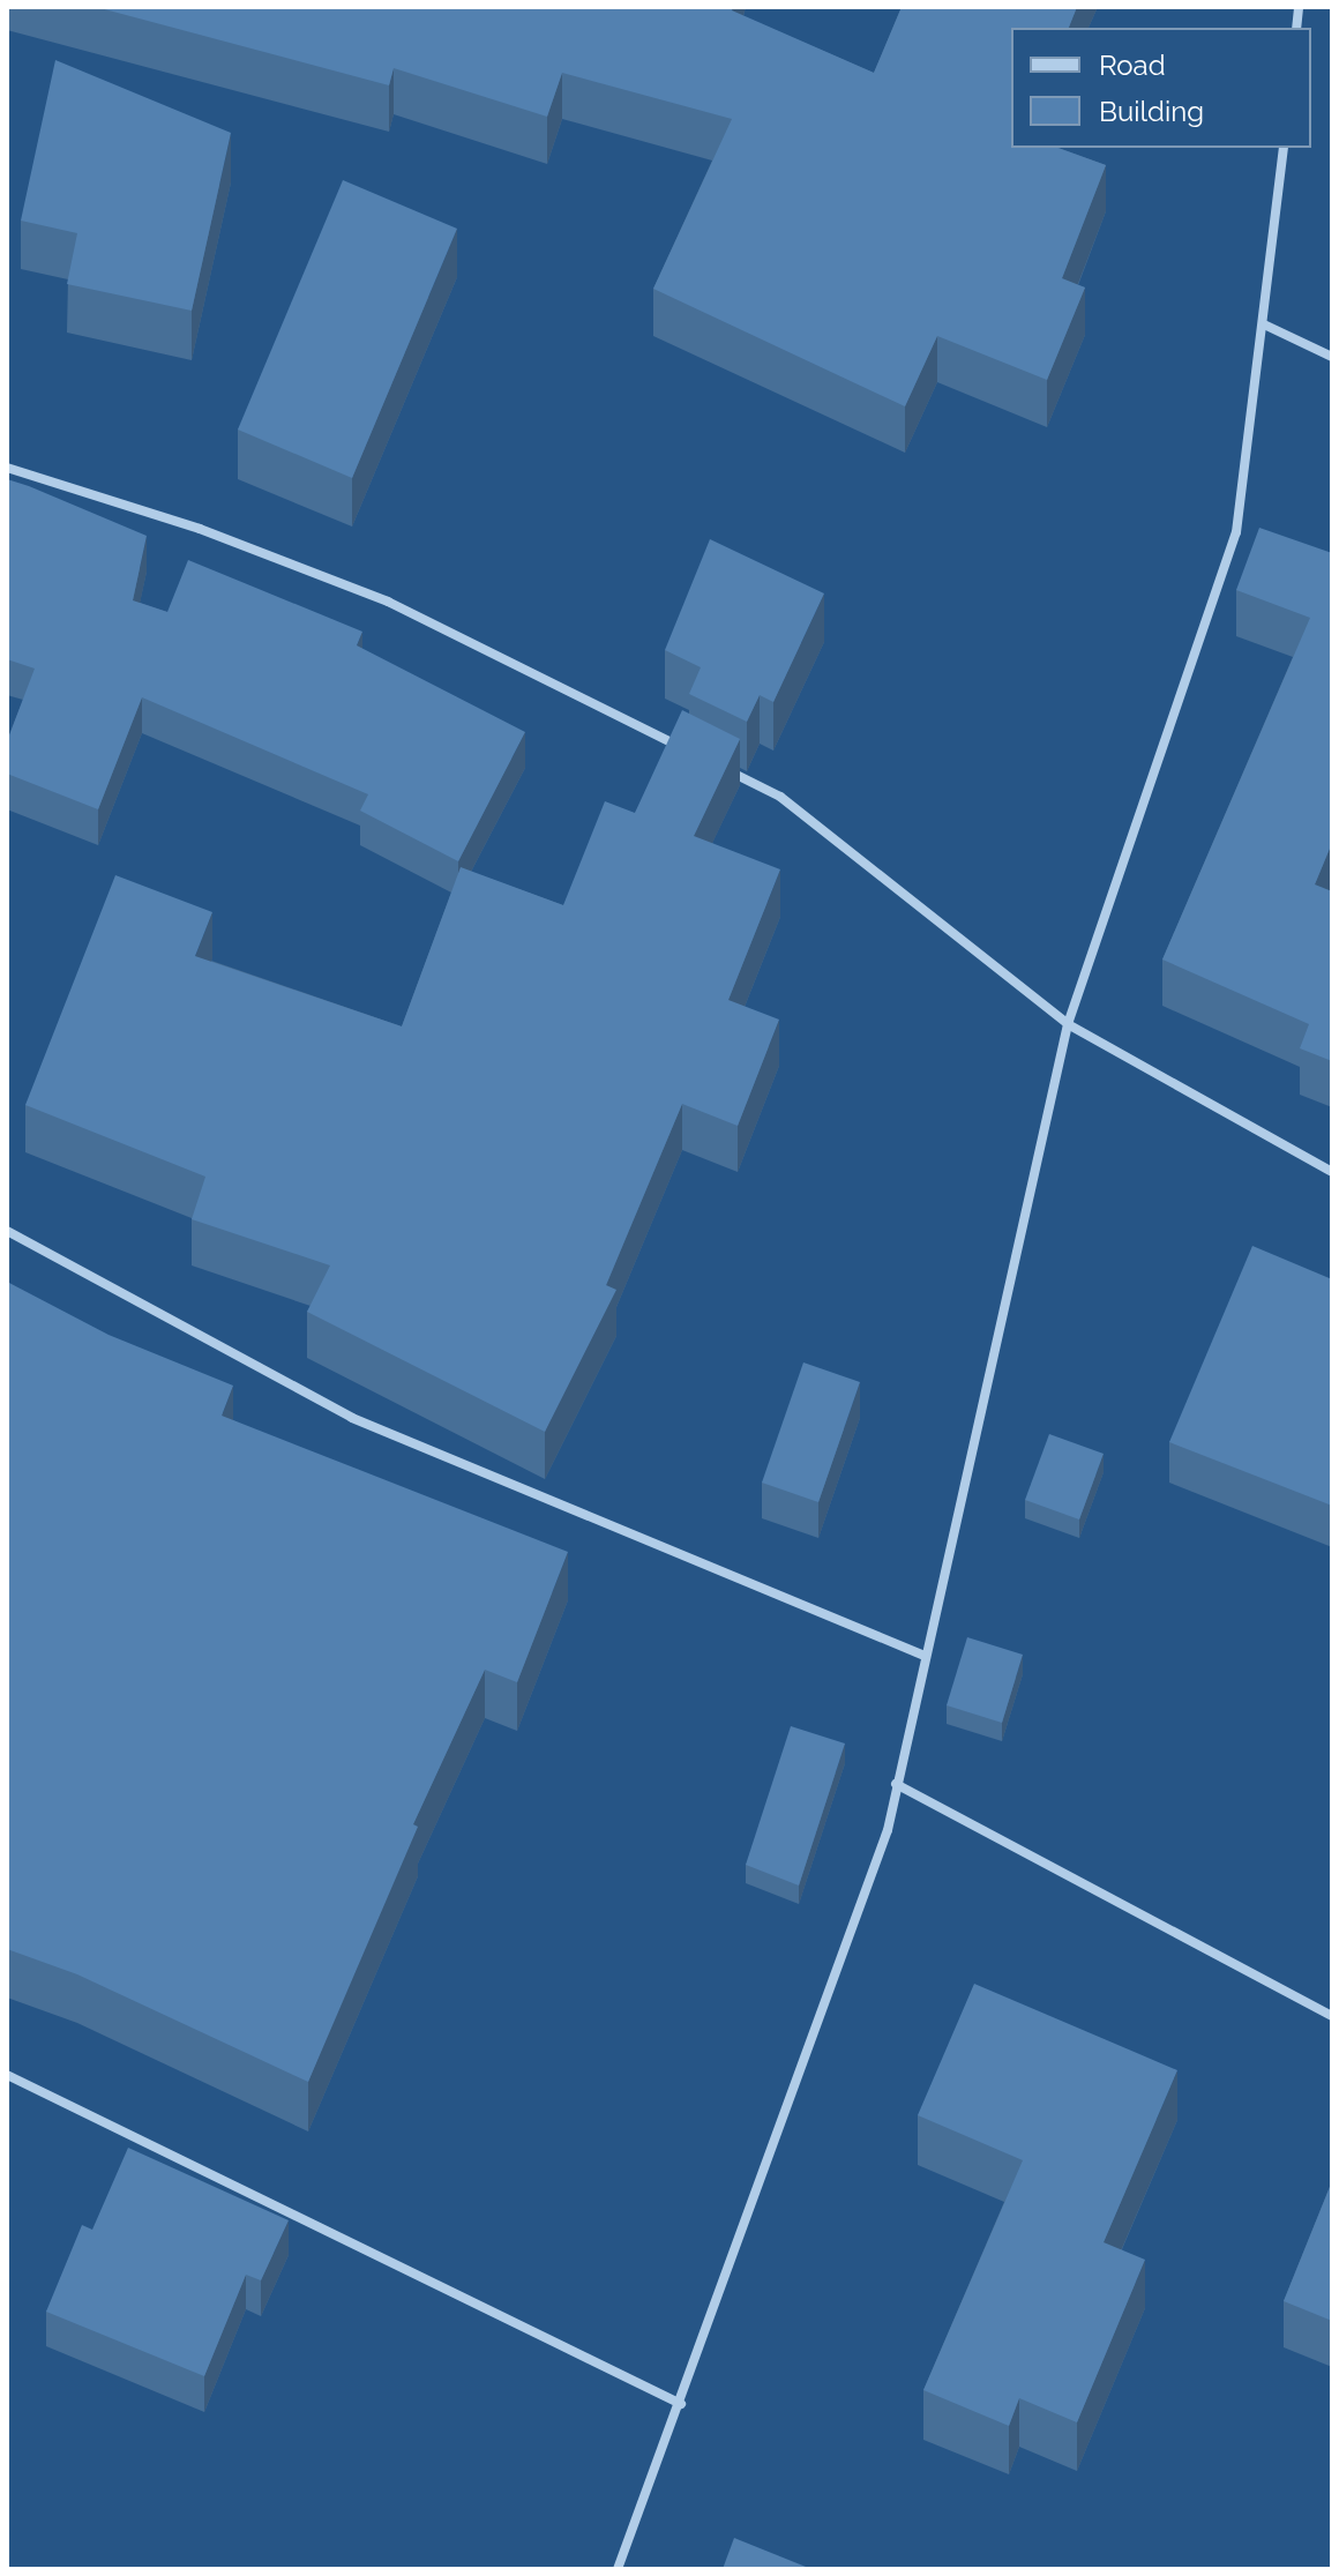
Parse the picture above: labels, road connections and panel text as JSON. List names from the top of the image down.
{
  "legend": ["Road", "Building"]
}
